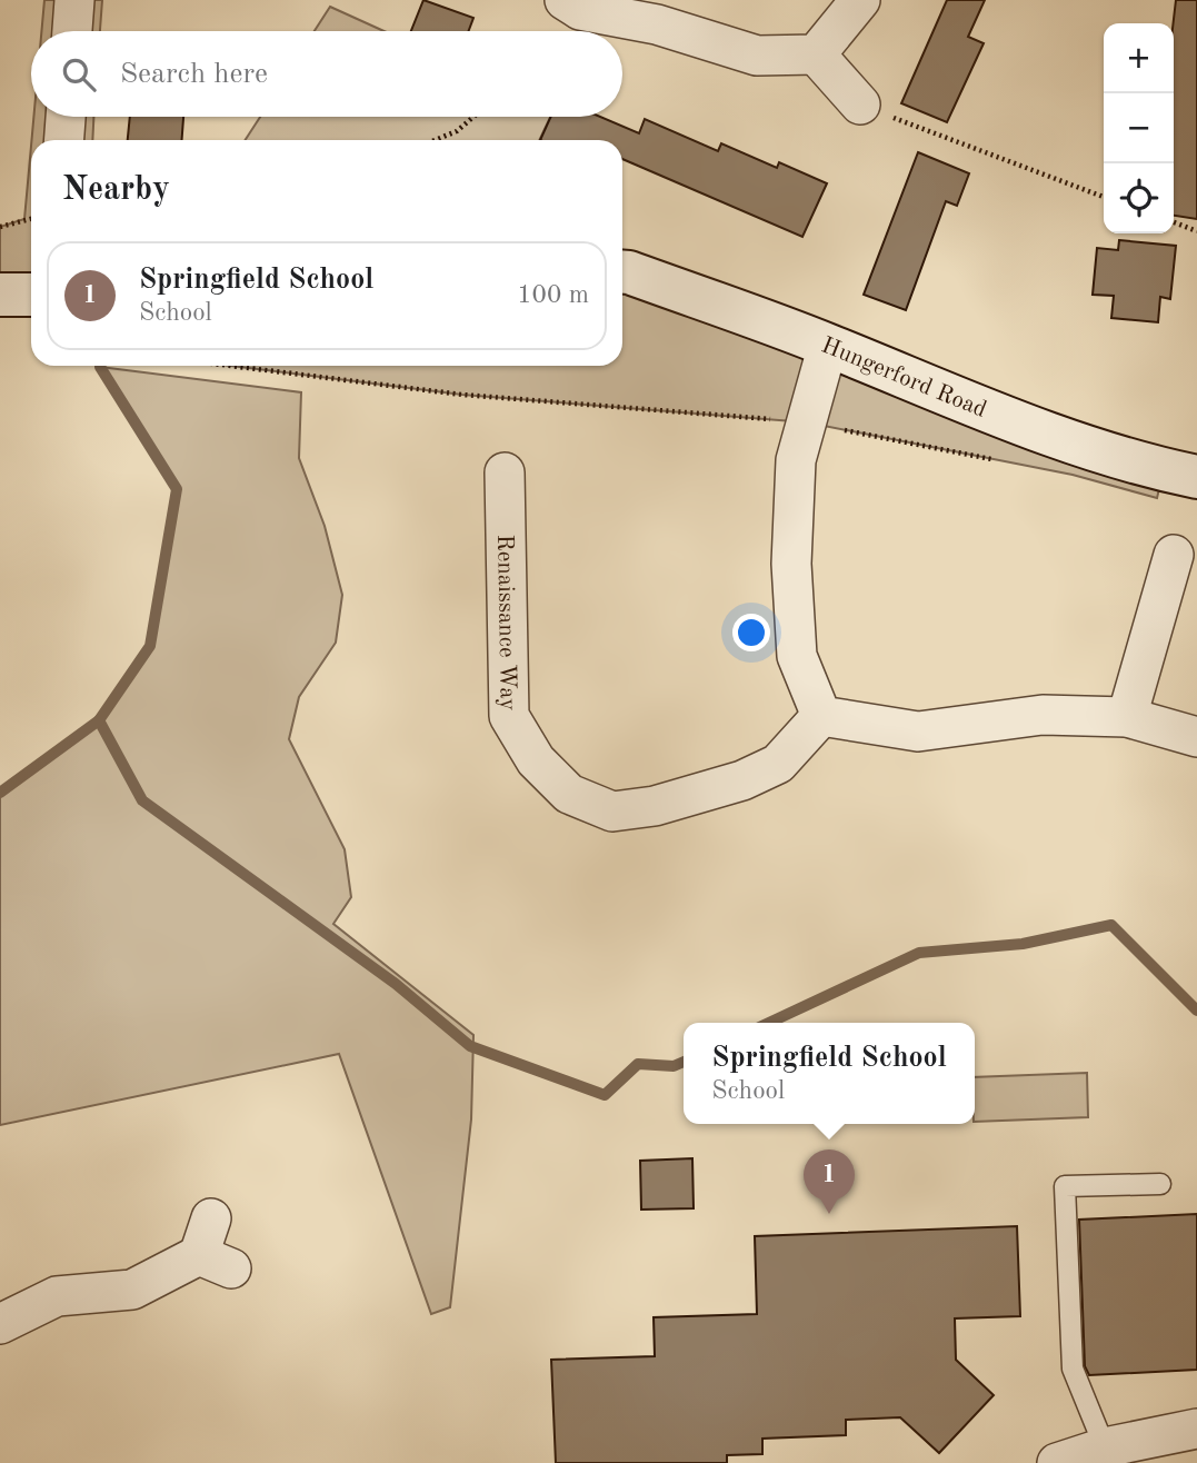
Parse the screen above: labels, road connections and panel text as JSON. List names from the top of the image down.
{
  "streets": {
    "street": ["Hungerford Road", "Renaissance Way"]
  },
  "page": {
    "map_buttons": ["+", "−"],
    "search": "Search here",
    "heading": "Nearby",
    "list": [
      {
        "mark": "1",
        "name": "Springfield School",
        "note": "School",
        "value": "100 m"
      }
    ],
    "popup": ["Springfield School", "School"],
    "pins": "1"
  }
}
